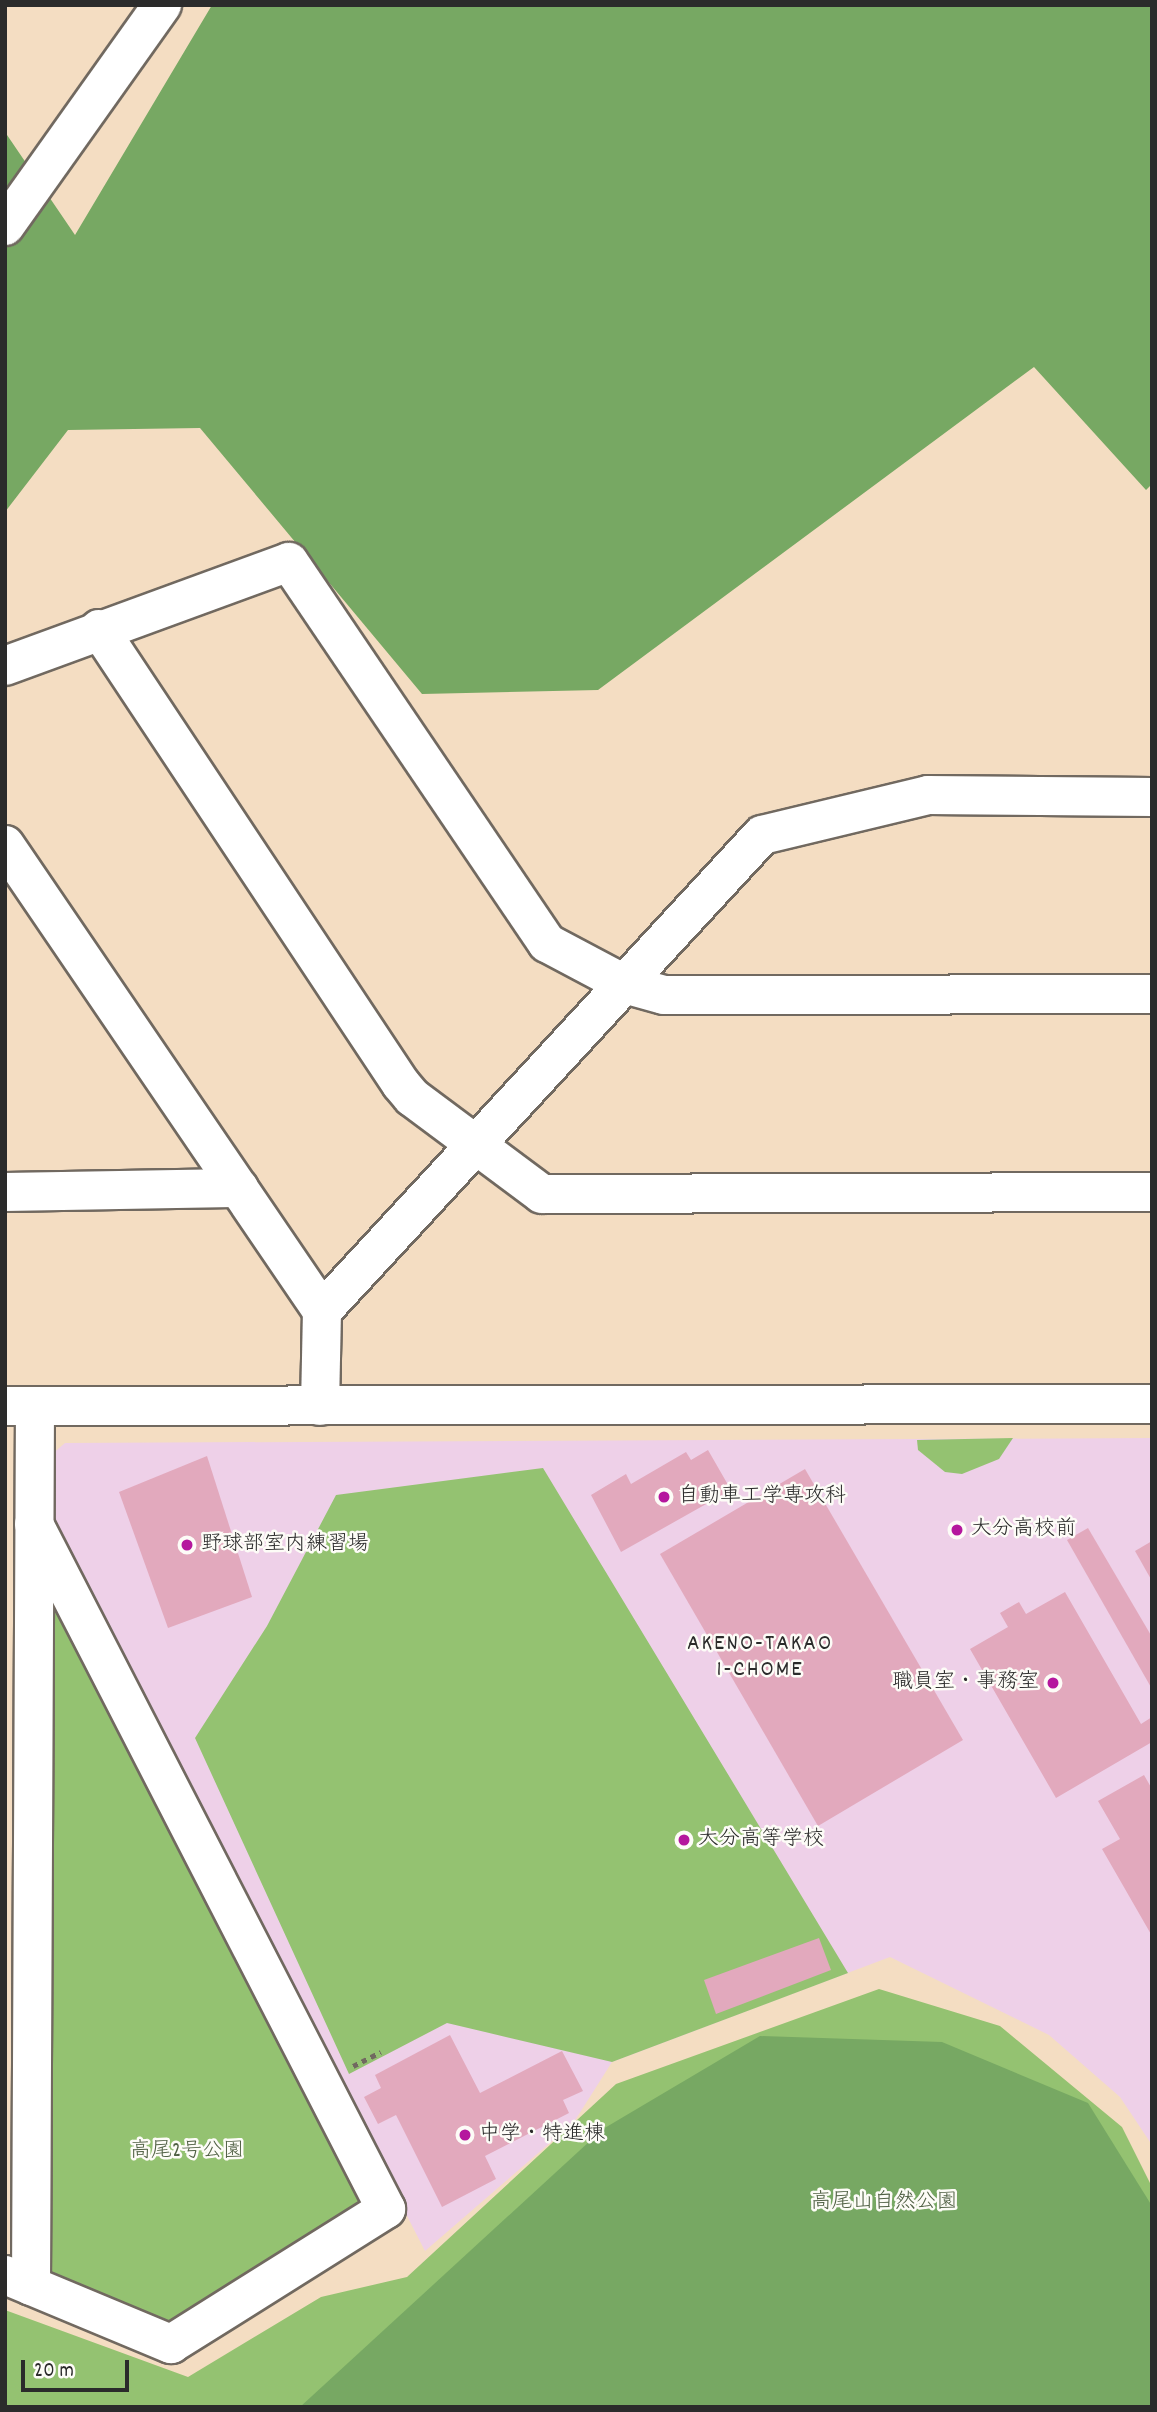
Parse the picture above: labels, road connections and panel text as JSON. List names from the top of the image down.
{
  "districts": ["AKENO-TAKAO 1-CHOME"],
  "parks": ["高尾2号公園", "高尾山自然公園"],
  "places": [
    "自動車工学専攻科",
    "大分高校前",
    "野球部室内練習場",
    "職員室・事務室",
    "大分高等学校",
    "中学・特進棟"
  ],
  "scale_bar": "20 m"
}
